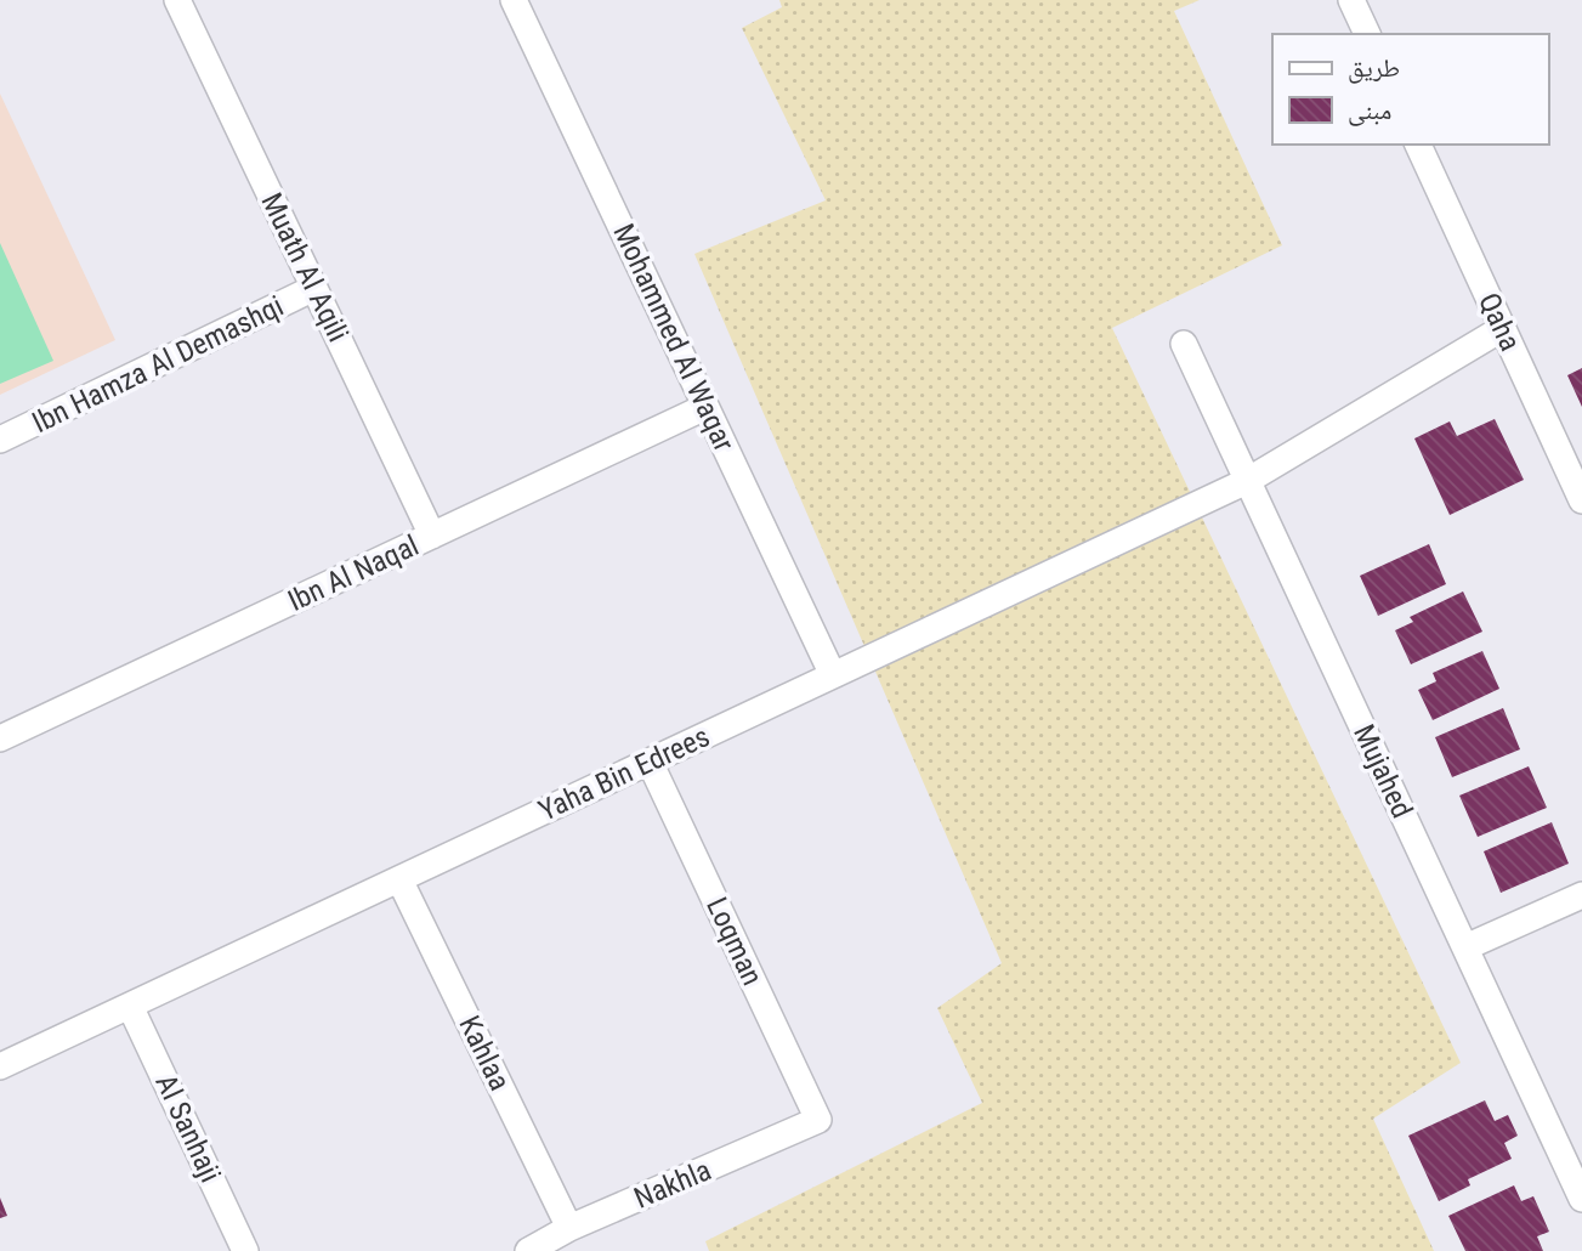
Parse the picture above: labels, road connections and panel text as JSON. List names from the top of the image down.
{
  "streets": {
    "street": [
      "Muath Al Aqili",
      "Qaha",
      "Mohammed Al Waqar",
      "Ibn Hamza Al Demashqi",
      "Ibn Al Naqal",
      "Mujahed",
      "Yaha Bin Edrees",
      "Loqman",
      "Kahlaa",
      "Al Sanhaji",
      "Nakhla"
    ]
  },
  "crossings": [
    ["Muath Al Aqili", "Ibn Hamza Al Demashqi"],
    ["Muath Al Aqili", "Ibn Al Naqal"],
    ["Qaha", "Yaha Bin Edrees"],
    ["Mohammed Al Waqar", "Ibn Al Naqal"],
    ["Mohammed Al Waqar", "Yaha Bin Edrees"],
    ["Mujahed", "Yaha Bin Edrees"],
    ["Yaha Bin Edrees", "Loqman"],
    ["Yaha Bin Edrees", "Kahlaa"],
    ["Yaha Bin Edrees", "Al Sanhaji"],
    ["Loqman", "Nakhla"],
    ["Kahlaa", "Nakhla"]
  ],
  "legend": ["طريق", "مبنى"]
}
